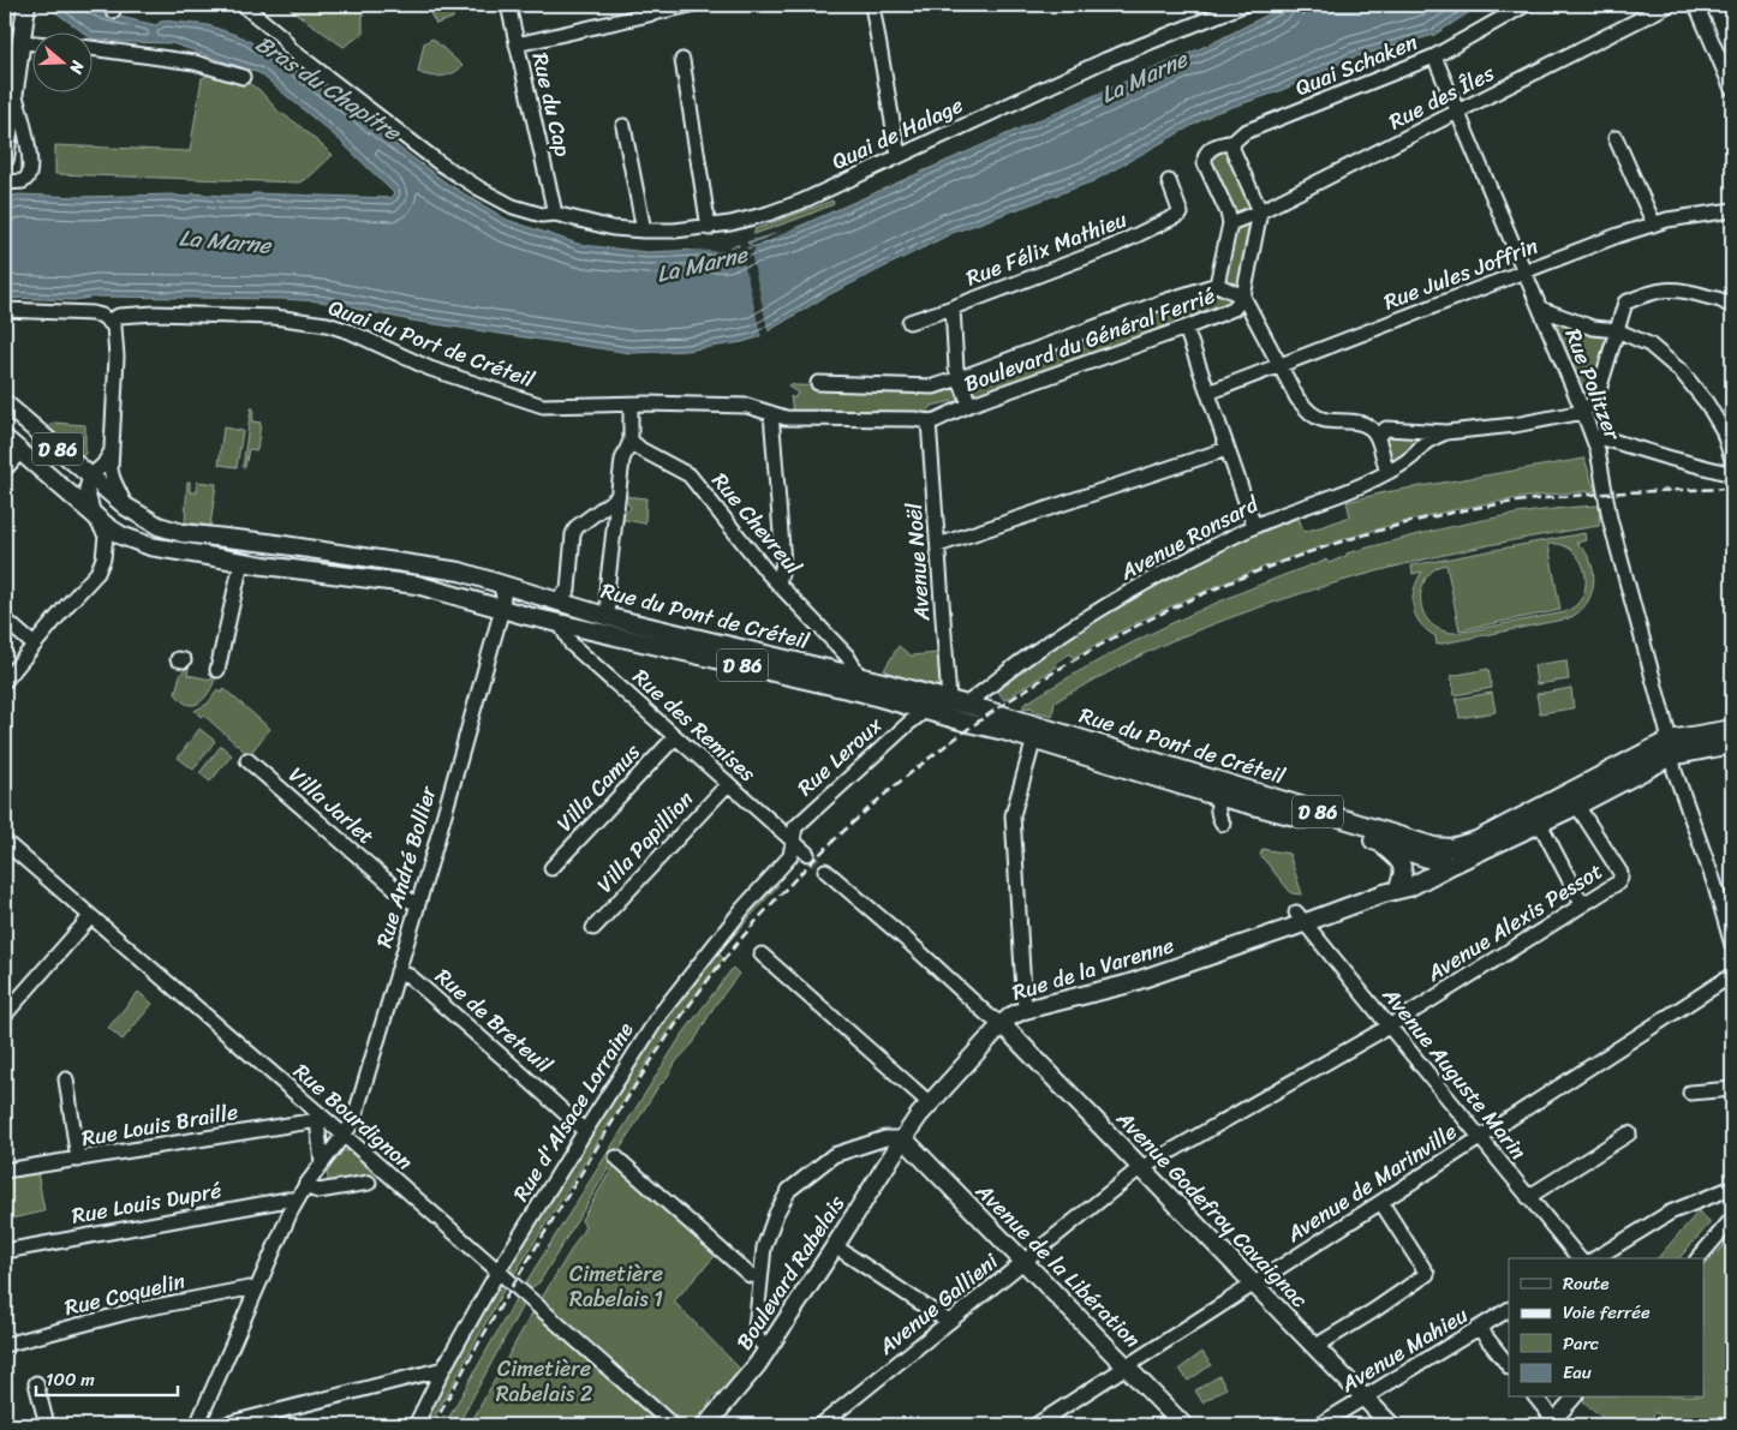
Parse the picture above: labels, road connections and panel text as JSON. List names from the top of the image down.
{
  "streets": {
    "main road": [
      "D 86",
      "Rue du Pont de Créteil",
      "Rue de la Varenne",
      "Avenue Godefroy Cavaignac",
      "Avenue de la Libération",
      "Boulevard Rabelais"
    ],
    "street": [
      "Quai Schaken",
      "Rue des Îles",
      "Rue du Cap",
      "Quai de Halage",
      "Rue Félix Mathieu",
      "Rue Jules Joffrin",
      "Boulevard du Général Ferrié",
      "Quai du Port de Créteil",
      "Rue Politzer",
      "Rue Chevreul",
      "Avenue Ronsard",
      "Avenue Noël",
      "Rue des Remises",
      "Rue Leroux",
      "Villa Camus",
      "Villa Jarlet",
      "Villa Papillion",
      "Rue André Bollier",
      "Avenue Alexis Pessot",
      "Rue de Breteuil",
      "Avenue Auguste Marin",
      "Rue d'Alsace Lorraine",
      "Rue Bourdignon",
      "Rue Louis Braille",
      "Avenue de Marinville",
      "Rue Louis Dupré",
      "Rue Coquelin",
      "Avenue Gallieni",
      "Avenue Mahieu"
    ]
  },
  "crossings": [
    ["Quai Schaken", "Rue Politzer"],
    ["Rue des Îles", "Boulevard du Général Ferrié"],
    ["Rue des Îles", "Rue Politzer"],
    ["Rue du Cap", "Quai de Halage"],
    ["Rue Félix Mathieu", "Boulevard du Général Ferrié"],
    ["Rue Jules Joffrin", "Rue Politzer"],
    ["Boulevard du Général Ferrié", "Quai du Port de Créteil"],
    ["Boulevard du Général Ferrié", "Avenue Noël"],
    ["Rue Chevreul", "Rue du Pont de Créteil"],
    ["Avenue Ronsard", "Avenue Noël"],
    ["Avenue Ronsard", "Rue du Pont de Créteil"],
    ["Avenue Noël", "Rue du Pont de Créteil"],
    ["Rue du Pont de Créteil", "Rue des Remises"],
    ["Rue du Pont de Créteil", "Rue Leroux"],
    ["Rue du Pont de Créteil", "Rue André Bollier"],
    ["Rue du Pont de Créteil", "Rue de la Varenne"],
    ["Rue des Remises", "Rue Leroux"],
    ["Rue des Remises", "Villa Camus"],
    ["Rue des Remises", "Villa Papillion"],
    ["Rue des Remises", "Rue d'Alsace Lorraine"],
    ["Rue Leroux", "Rue d'Alsace Lorraine"],
    ["Villa Jarlet", "Rue André Bollier"],
    ["Rue André Bollier", "Rue de Breteuil"],
    ["Rue André Bollier", "Rue Bourdignon"],
    ["Rue André Bollier", "Rue Louis Dupré"],
    ["Rue André Bollier", "Rue Coquelin"],
    ["Avenue Alexis Pessot", "Avenue Auguste Marin"],
    ["Avenue Alexis Pessot", "Avenue Gallieni"],
    ["Rue de la Varenne", "Avenue Auguste Marin"],
    ["Rue de la Varenne", "Avenue Godefroy Cavaignac"],
    ["Rue de la Varenne", "Avenue de la Libération"],
    ["Rue de la Varenne", "Boulevard Rabelais"],
    ["Rue de Breteuil", "Rue d'Alsace Lorraine"],
    ["Avenue Auguste Marin", "Avenue de Marinville"],
    ["Avenue Auguste Marin", "Avenue Gallieni"],
    ["Rue d'Alsace Lorraine", "Rue Bourdignon"],
    ["Rue Bourdignon", "Rue Louis Braille"],
    ["Avenue de Marinville", "Avenue Godefroy Cavaignac"],
    ["Avenue de Marinville", "Avenue de la Libération"],
    ["Avenue Godefroy Cavaignac", "Avenue Gallieni"],
    ["Avenue Godefroy Cavaignac", "Avenue Mahieu"],
    ["Avenue de la Libération", "Boulevard Rabelais"],
    ["Avenue de la Libération", "Avenue Gallieni"]
  ],
  "water": ["La Marne", "Bras du Chapitre"],
  "parks": ["Cimetière Rabelais 1", "Cimetière Rabelais 2"],
  "legend": [
    "Route",
    "Voie ferrée",
    "Parc",
    "Eau"
  ],
  "scale_bar": "100 m",
  "north": "right"
}
